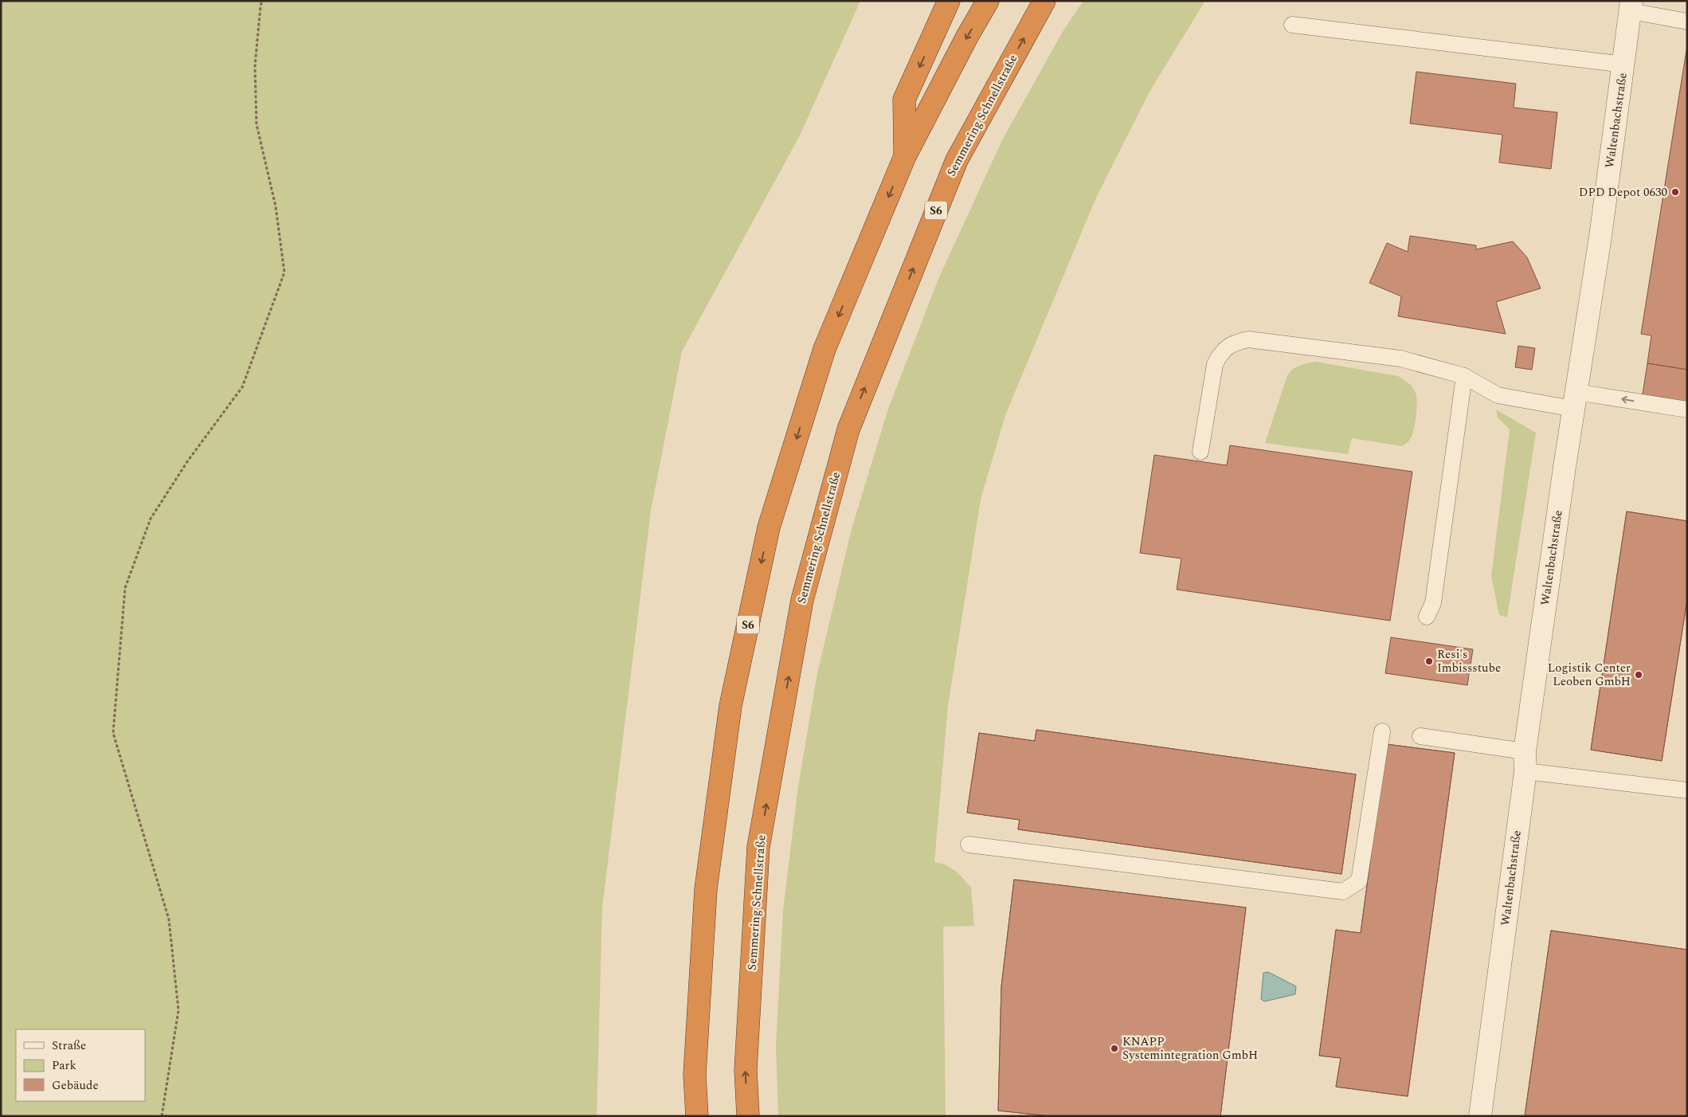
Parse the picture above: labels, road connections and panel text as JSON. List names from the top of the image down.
{
  "streets": {
    "highway": ["Semmering Schnellstraße", "S6"],
    "street": ["Waltenbachstraße"]
  },
  "places": [
    "DPD Depot 0630",
    "Resi's Imbissstube",
    "Logistik Center Leoben GmbH",
    "KNAPP Systemintegration GmbH"
  ],
  "legend": ["Straße", "Park", "Gebäude"]
}
